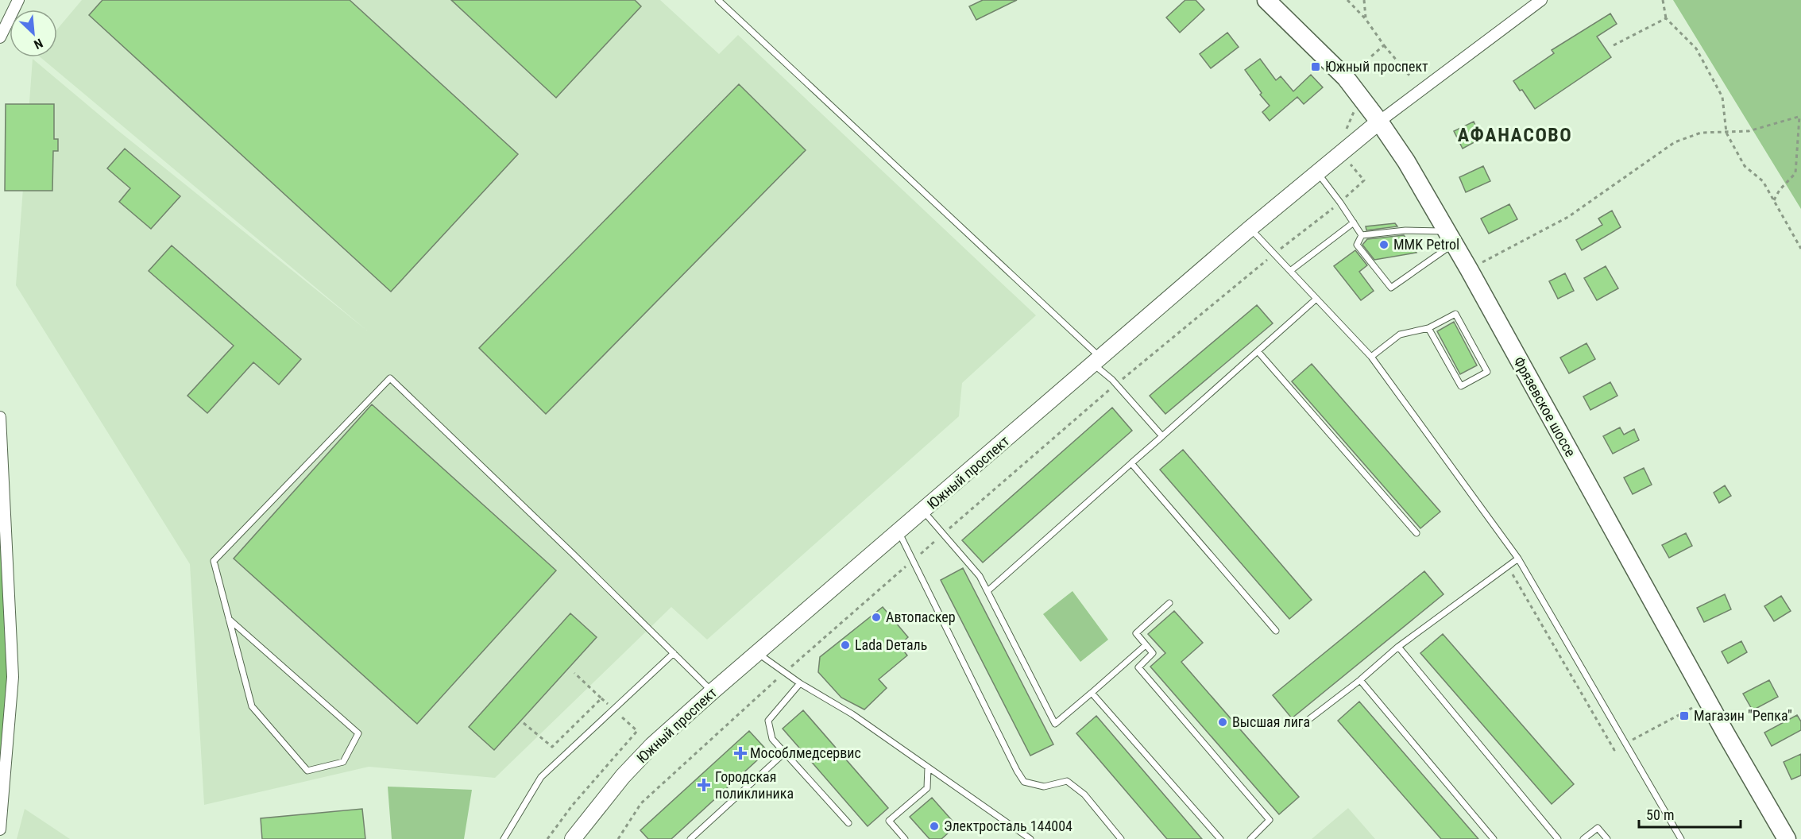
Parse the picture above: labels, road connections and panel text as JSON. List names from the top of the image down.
{
  "streets": {
    "highway": ["Фрязевское шоссе"],
    "main road": ["Южный проспект"]
  },
  "crossings": [
    ["Фрязевское шоссе", "Южный проспект"]
  ],
  "districts": ["АФАНАСОВО"],
  "places": {
    "transit": ["Южный проспект", "Магазин \"Репка\""],
    "other": [
      "MMK Petrol",
      "Автопаскер",
      "Lada Dеталь",
      "Высшая лига",
      "Электросталь 144004"
    ],
    "health": ["Мособлмедсервис", "Городская поликлиника"]
  },
  "scale_bar": "50 m",
  "north": "bottom right"
}
